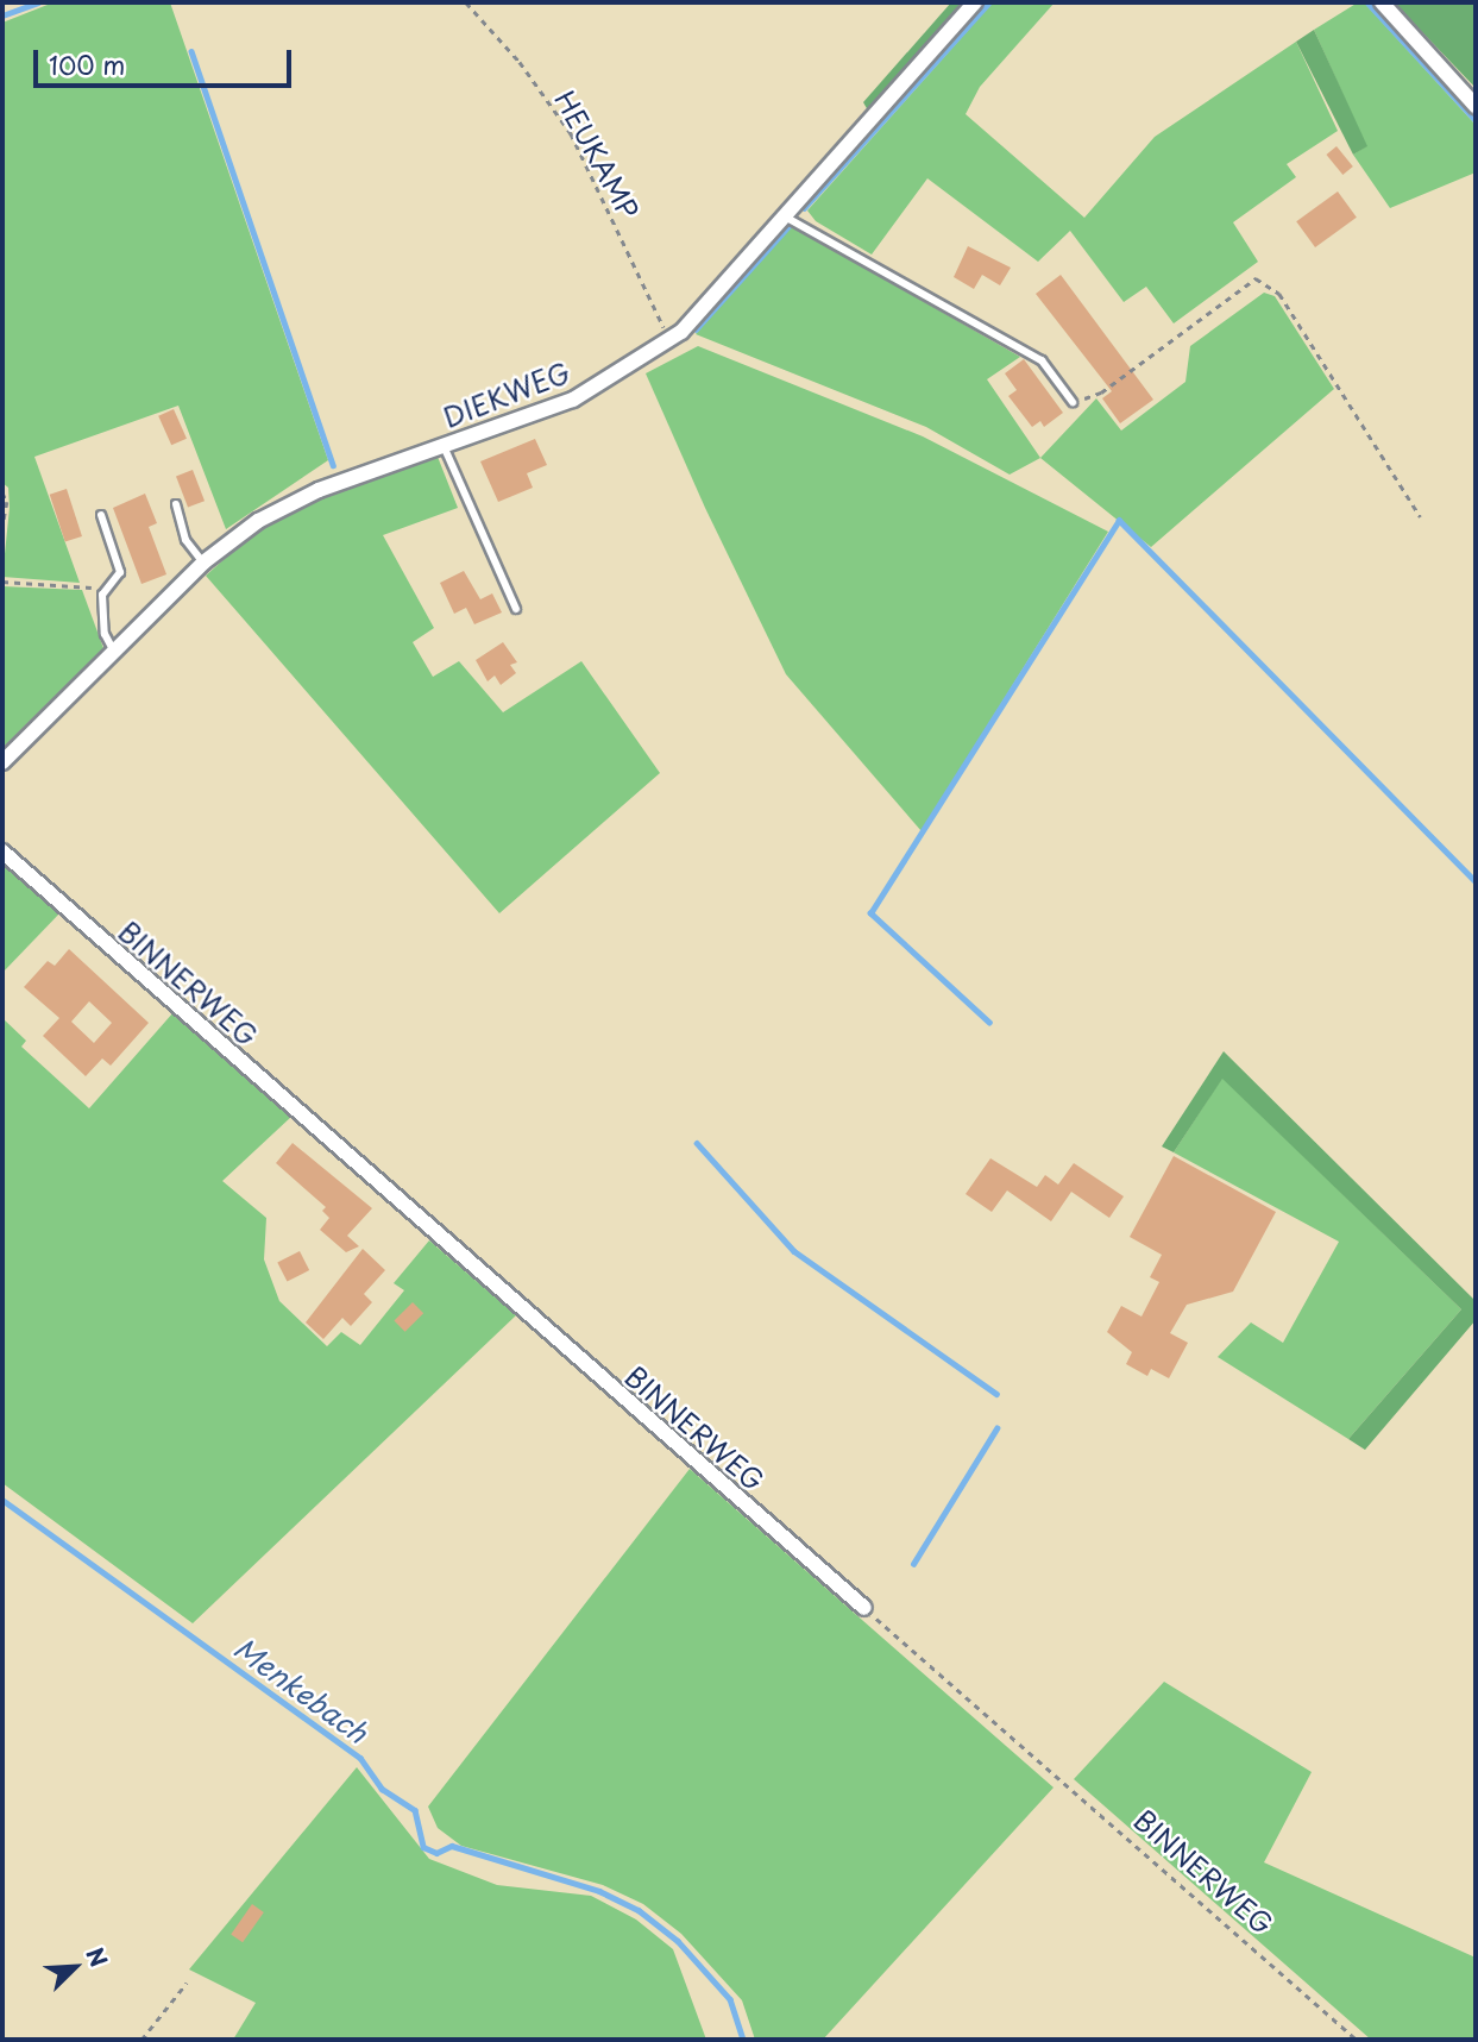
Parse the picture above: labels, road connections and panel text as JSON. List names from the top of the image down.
{
  "streets": {
    "street": ["DIEKWEG", "BINNERWEG"],
    "path": ["HEUKAMP"]
  },
  "crossings": [
    ["HEUKAMP", "DIEKWEG"]
  ],
  "water": ["Menkebach"],
  "scale_bar": "100 m",
  "north": "top right"
}
